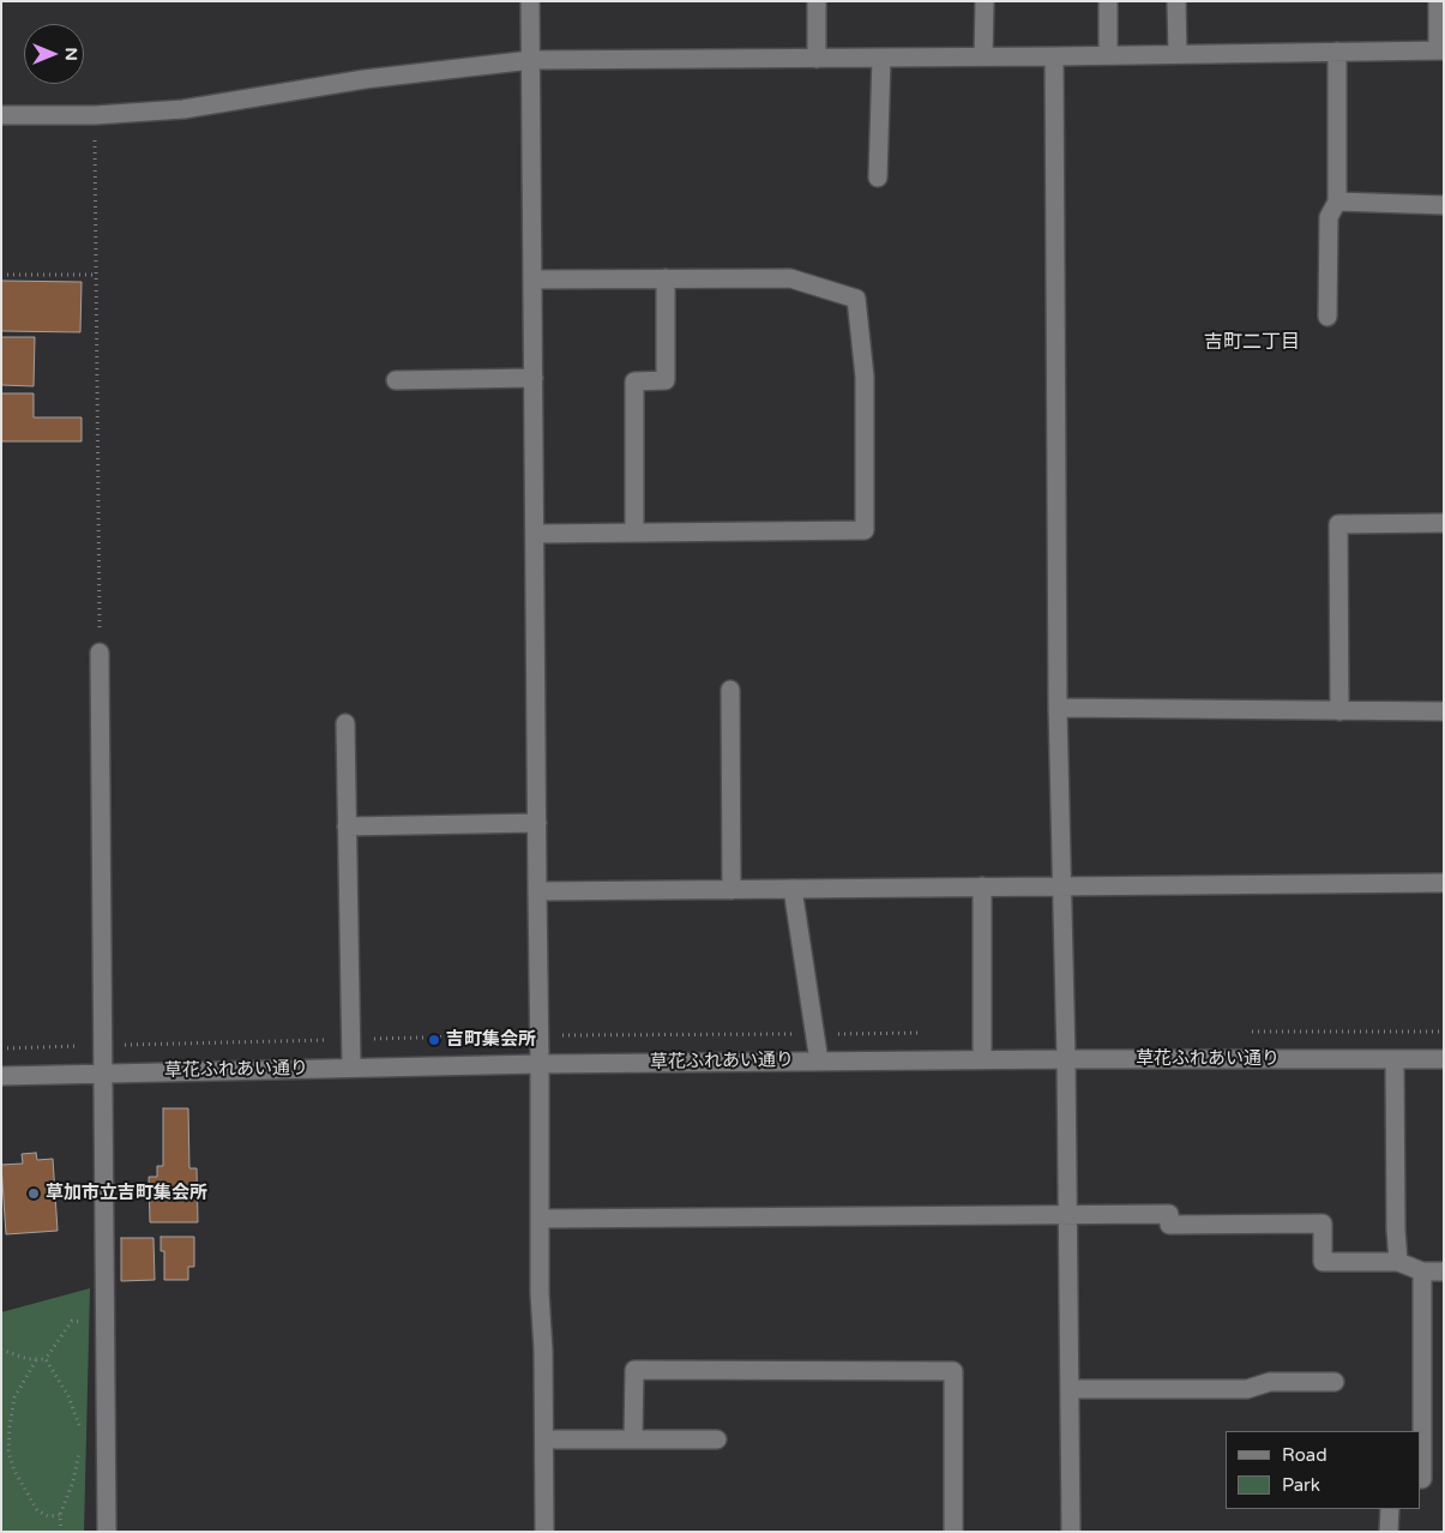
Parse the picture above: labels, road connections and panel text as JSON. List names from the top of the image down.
{
  "streets": {
    "street": ["草花ふれあい通り"]
  },
  "districts": ["吉町二丁目"],
  "places": ["吉町集会所", "草加市立吉町集会所"],
  "legend": ["Road", "Park"],
  "north": "right"
}
